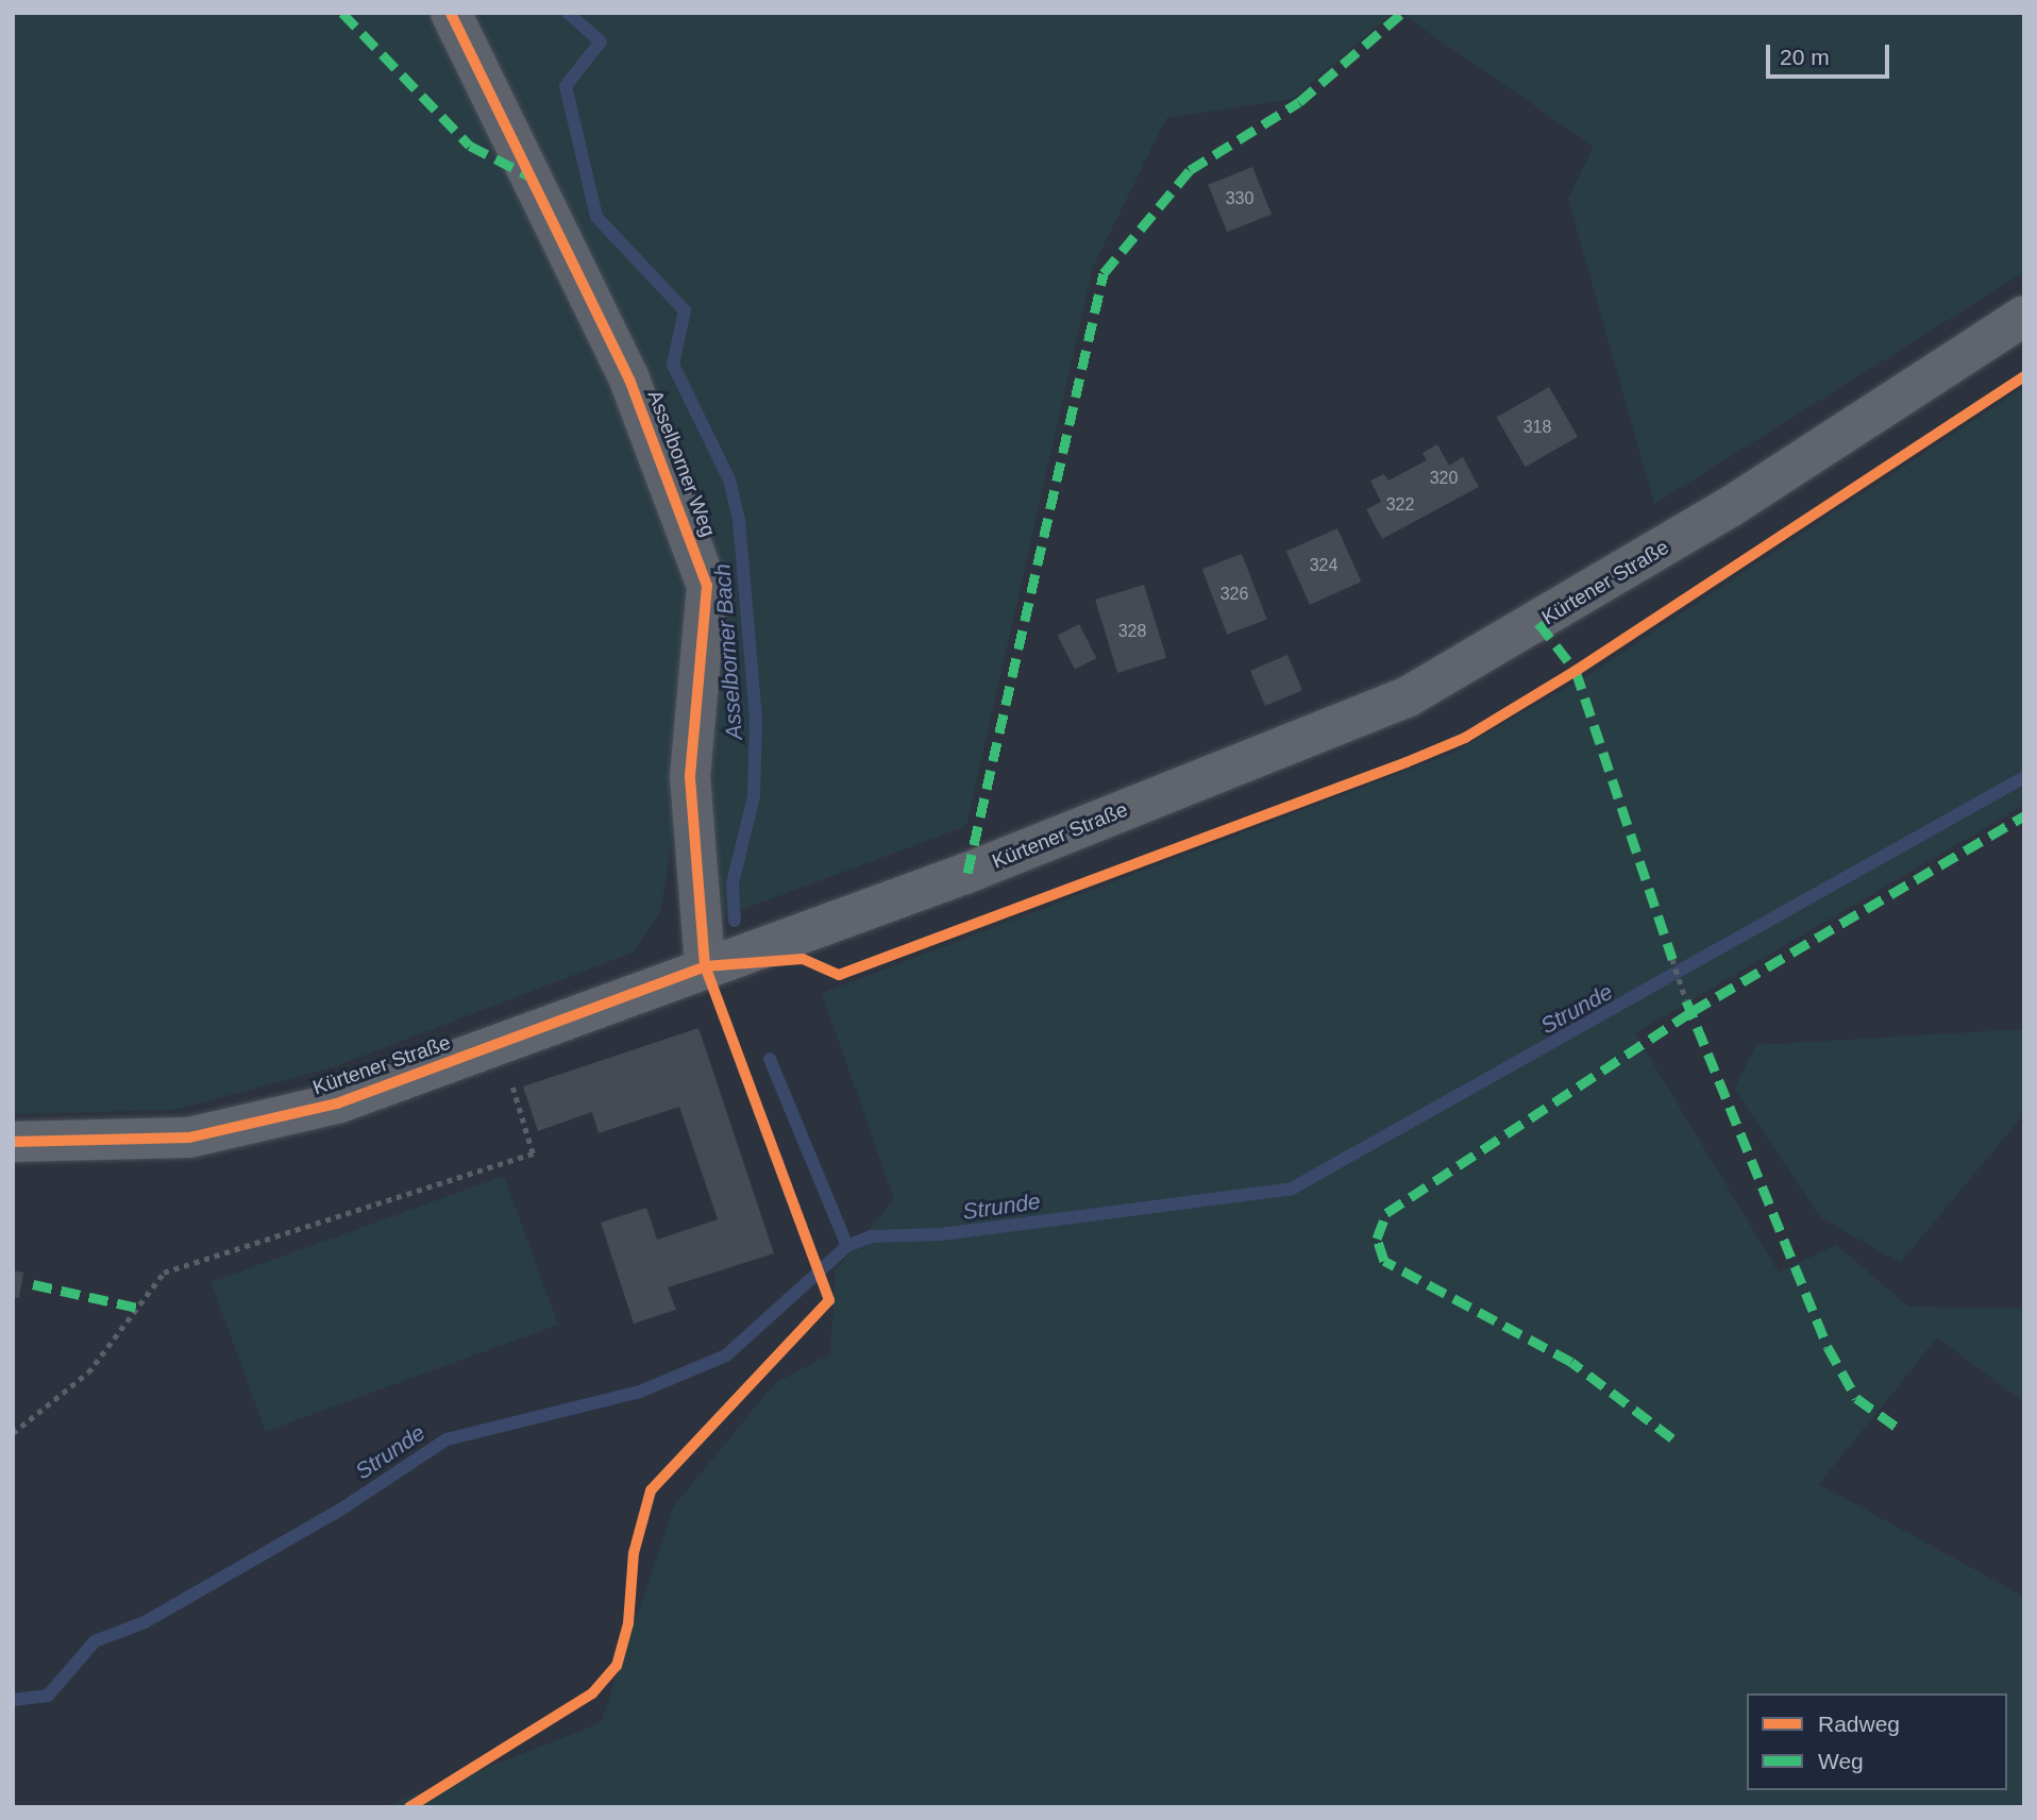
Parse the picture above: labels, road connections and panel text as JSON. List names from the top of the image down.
{
  "streets": {
    "main road": ["Kürtener Straße"],
    "street": ["Asselborner Weg"]
  },
  "crossings": [
    ["Asselborner Weg", "Kürtener Straße"]
  ],
  "water": ["Asselborner Bach", "Strunde"],
  "house_numbers": [
    "330",
    "318",
    "320",
    "322",
    "324",
    "326",
    "328"
  ],
  "legend": ["Radweg", "Weg"],
  "scale_bar": "20 m"
}
